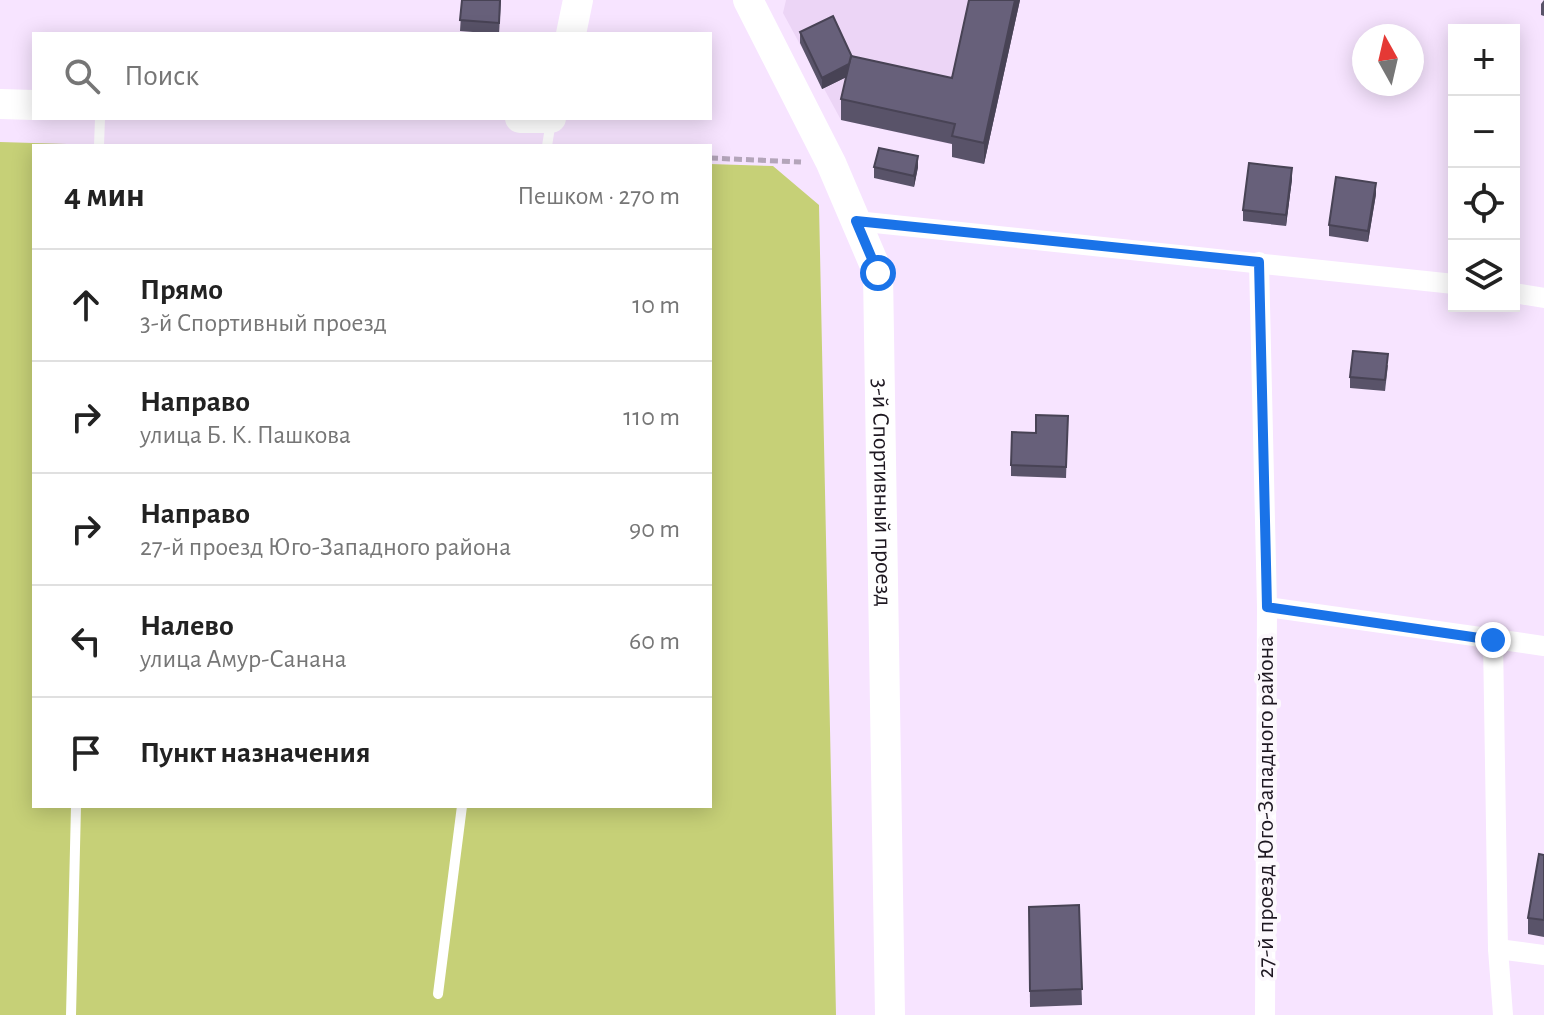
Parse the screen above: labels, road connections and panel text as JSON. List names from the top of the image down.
{
  "streets": {
    "street": ["3-й Спортивный проезд", "27-й проезд Юго-Западного района"]
  },
  "north": "top",
  "page": {
    "map_buttons": ["+", "−"],
    "search": "Поиск",
    "heading": ["4 мин", "Пешком · 270 m"],
    "list": [
      ["Прямо", "3-й Спортивный проезд", "10 m"],
      ["Направо", "улица Б. К. Пашкова", "110 m"],
      ["Направо", "27-й проезд Юго-Западного района", "90 m"],
      ["Налево", "улица Амур-Санана", "60 m"],
      "Пункт назначения"
    ]
  }
}
